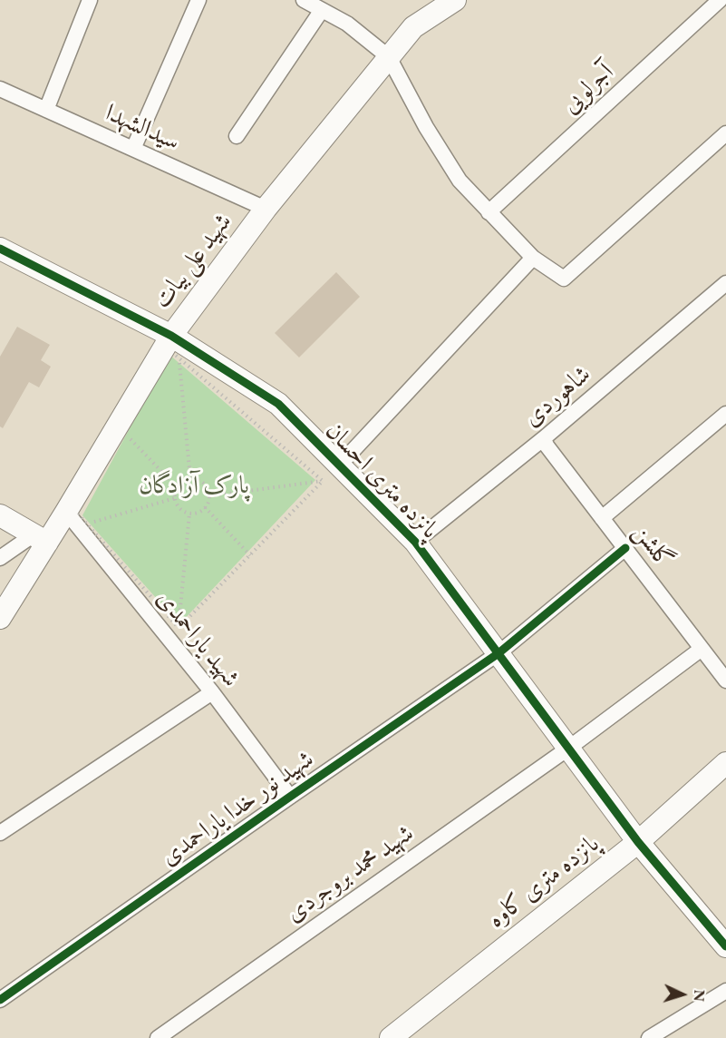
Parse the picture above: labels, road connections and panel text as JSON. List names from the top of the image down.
{
  "streets": {
    "street": [
      "آجرلویی",
      "سیدالشهدا",
      "شهید علی بیات",
      "شاهوردی",
      "پانزده متری احسان",
      "گلشن",
      "شهید یاراحمدی",
      "شهید نور خدا یاراحمدی",
      "شهید محمد بروجردی",
      "پانزده متری کاوه"
    ]
  },
  "crossings": [
    ["سیدالشهدا", "شهید علی بیات"],
    ["شهید علی بیات", "پانزده متری احسان"],
    ["شهید علی بیات", "شهید یاراحمدی"],
    ["شاهوردی", "پانزده متری احسان"],
    ["شاهوردی", "گلشن"],
    ["پانزده متری احسان", "شهید نور خدا یاراحمدی"],
    ["پانزده متری احسان", "شهید محمد بروجردی"],
    ["پانزده متری احسان", "پانزده متری کاوه"],
    ["گلشن", "شهید نور خدا یاراحمدی"],
    ["گلشن", "شهید محمد بروجردی"],
    ["شهید یاراحمدی", "شهید نور خدا یاراحمدی"]
  ],
  "parks": ["پارک آزادگان"],
  "north": "right"
}
